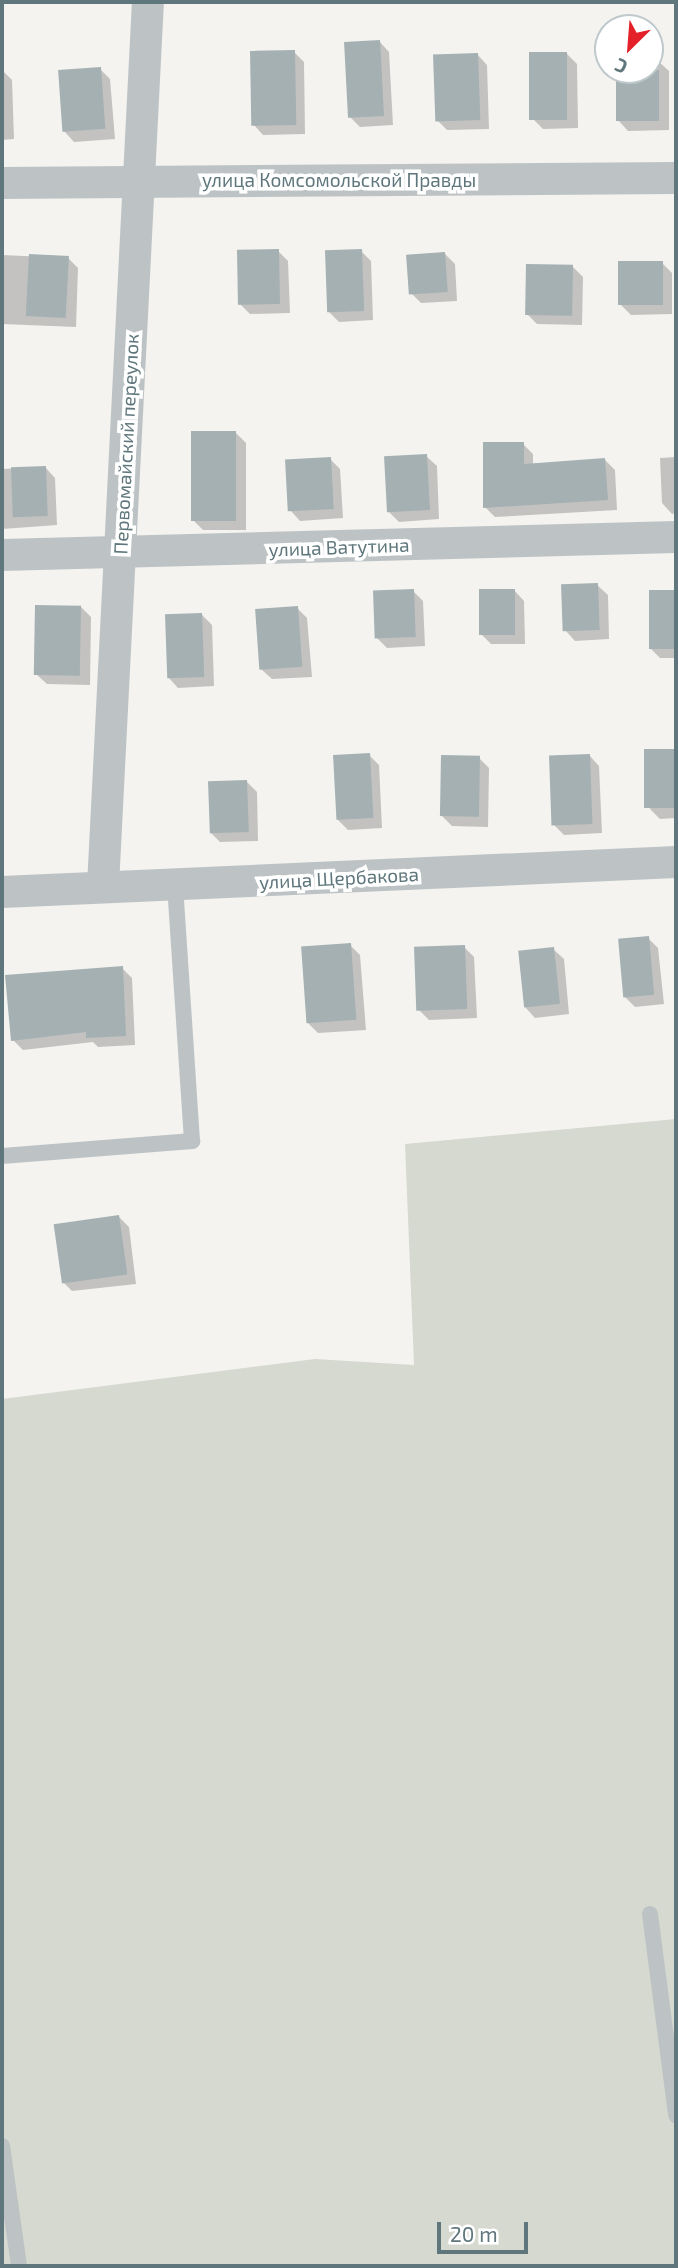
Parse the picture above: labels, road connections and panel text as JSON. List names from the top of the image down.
{
  "streets": {
    "street": [
      "улица Комсомольской Правды",
      "Первомайский переулок",
      "улица Ватутина",
      "улица Щербакова"
    ]
  },
  "crossings": [
    ["улица Комсомольской Правды", "Первомайский переулок"],
    ["Первомайский переулок", "улица Ватутина"],
    ["Первомайский переулок", "улица Щербакова"]
  ],
  "scale_bar": "20 m",
  "north": "bottom left"
}
